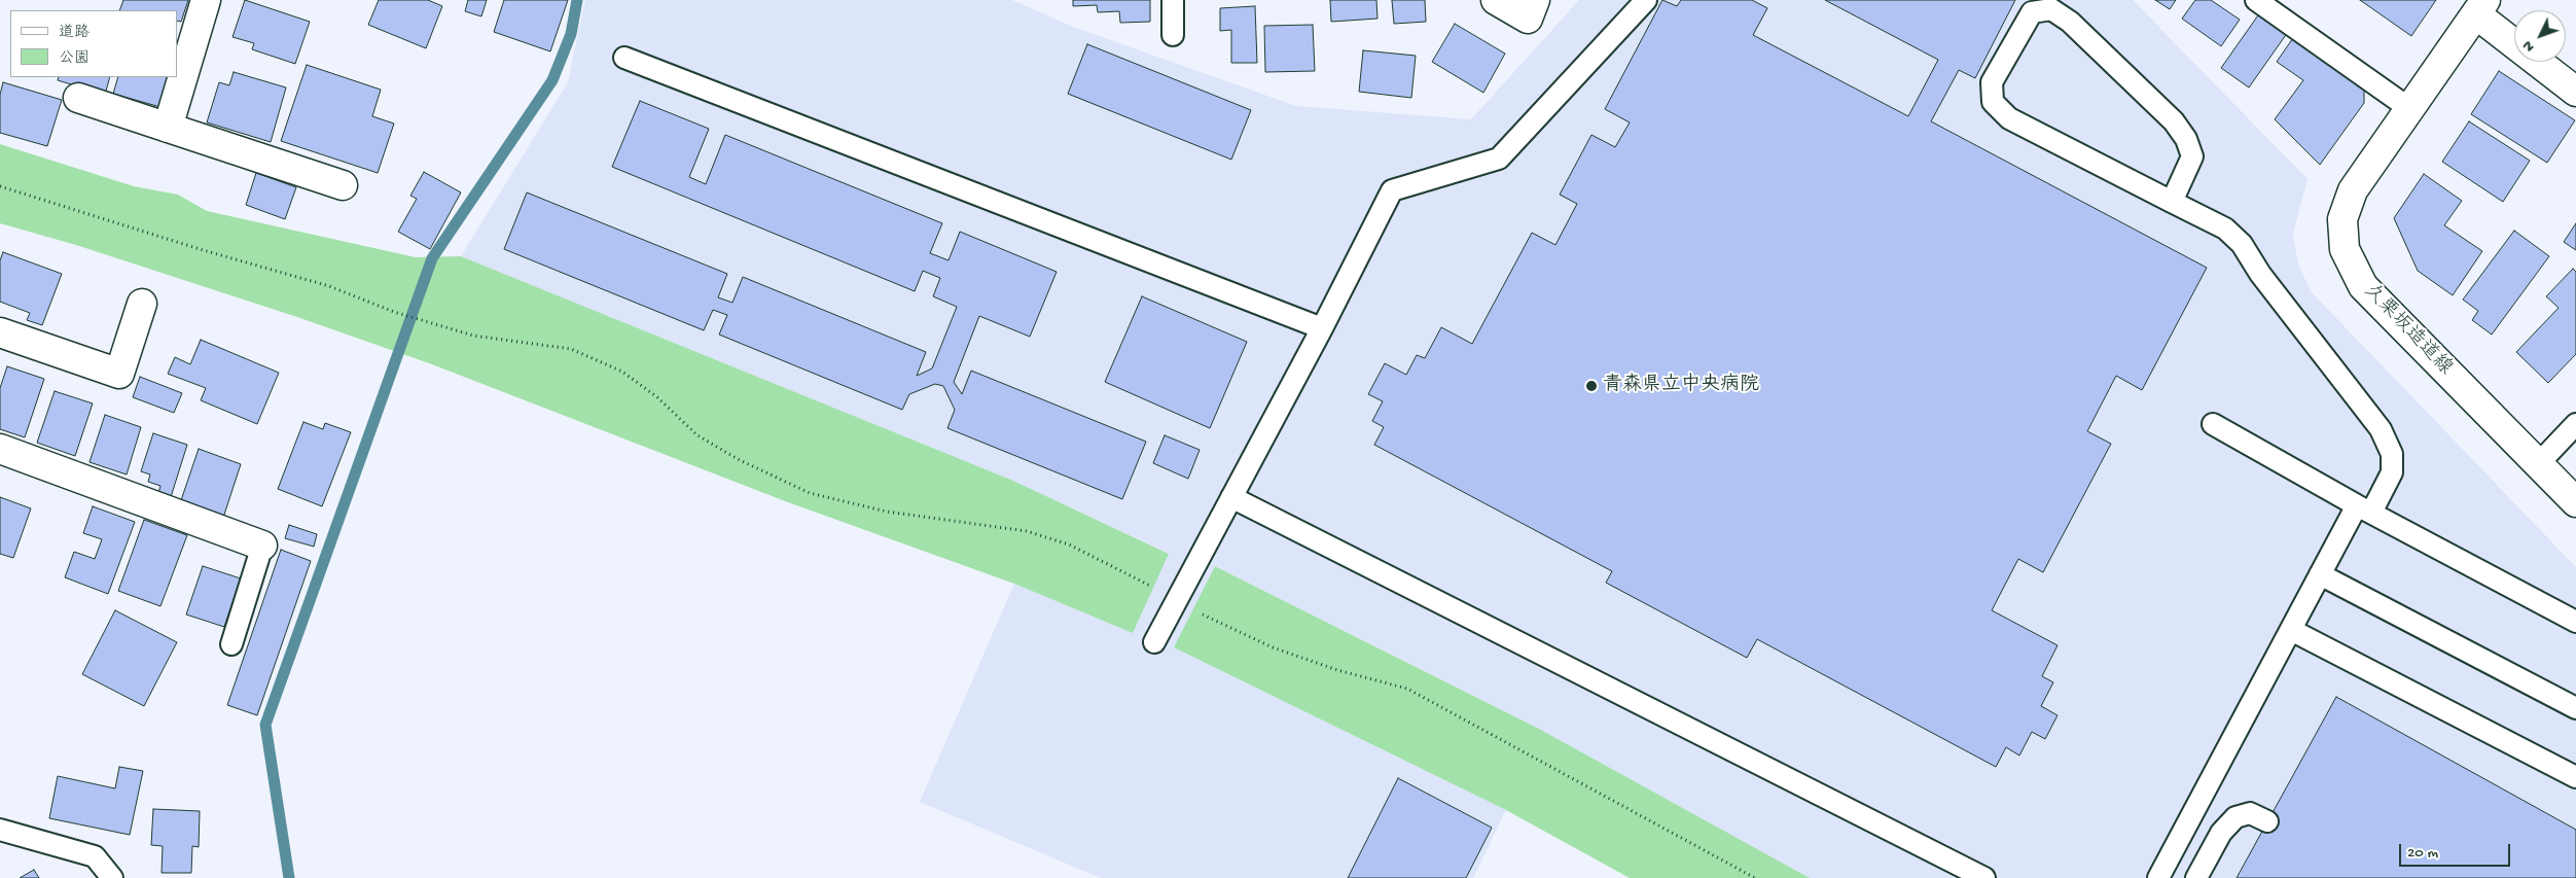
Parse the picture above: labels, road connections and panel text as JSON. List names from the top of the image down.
{
  "streets": {
    "street": ["久栗坂造道線"]
  },
  "places": ["青森県立中央病院"],
  "legend": ["道路", "公園"],
  "scale_bar": "20 m",
  "north": "bottom left"
}
